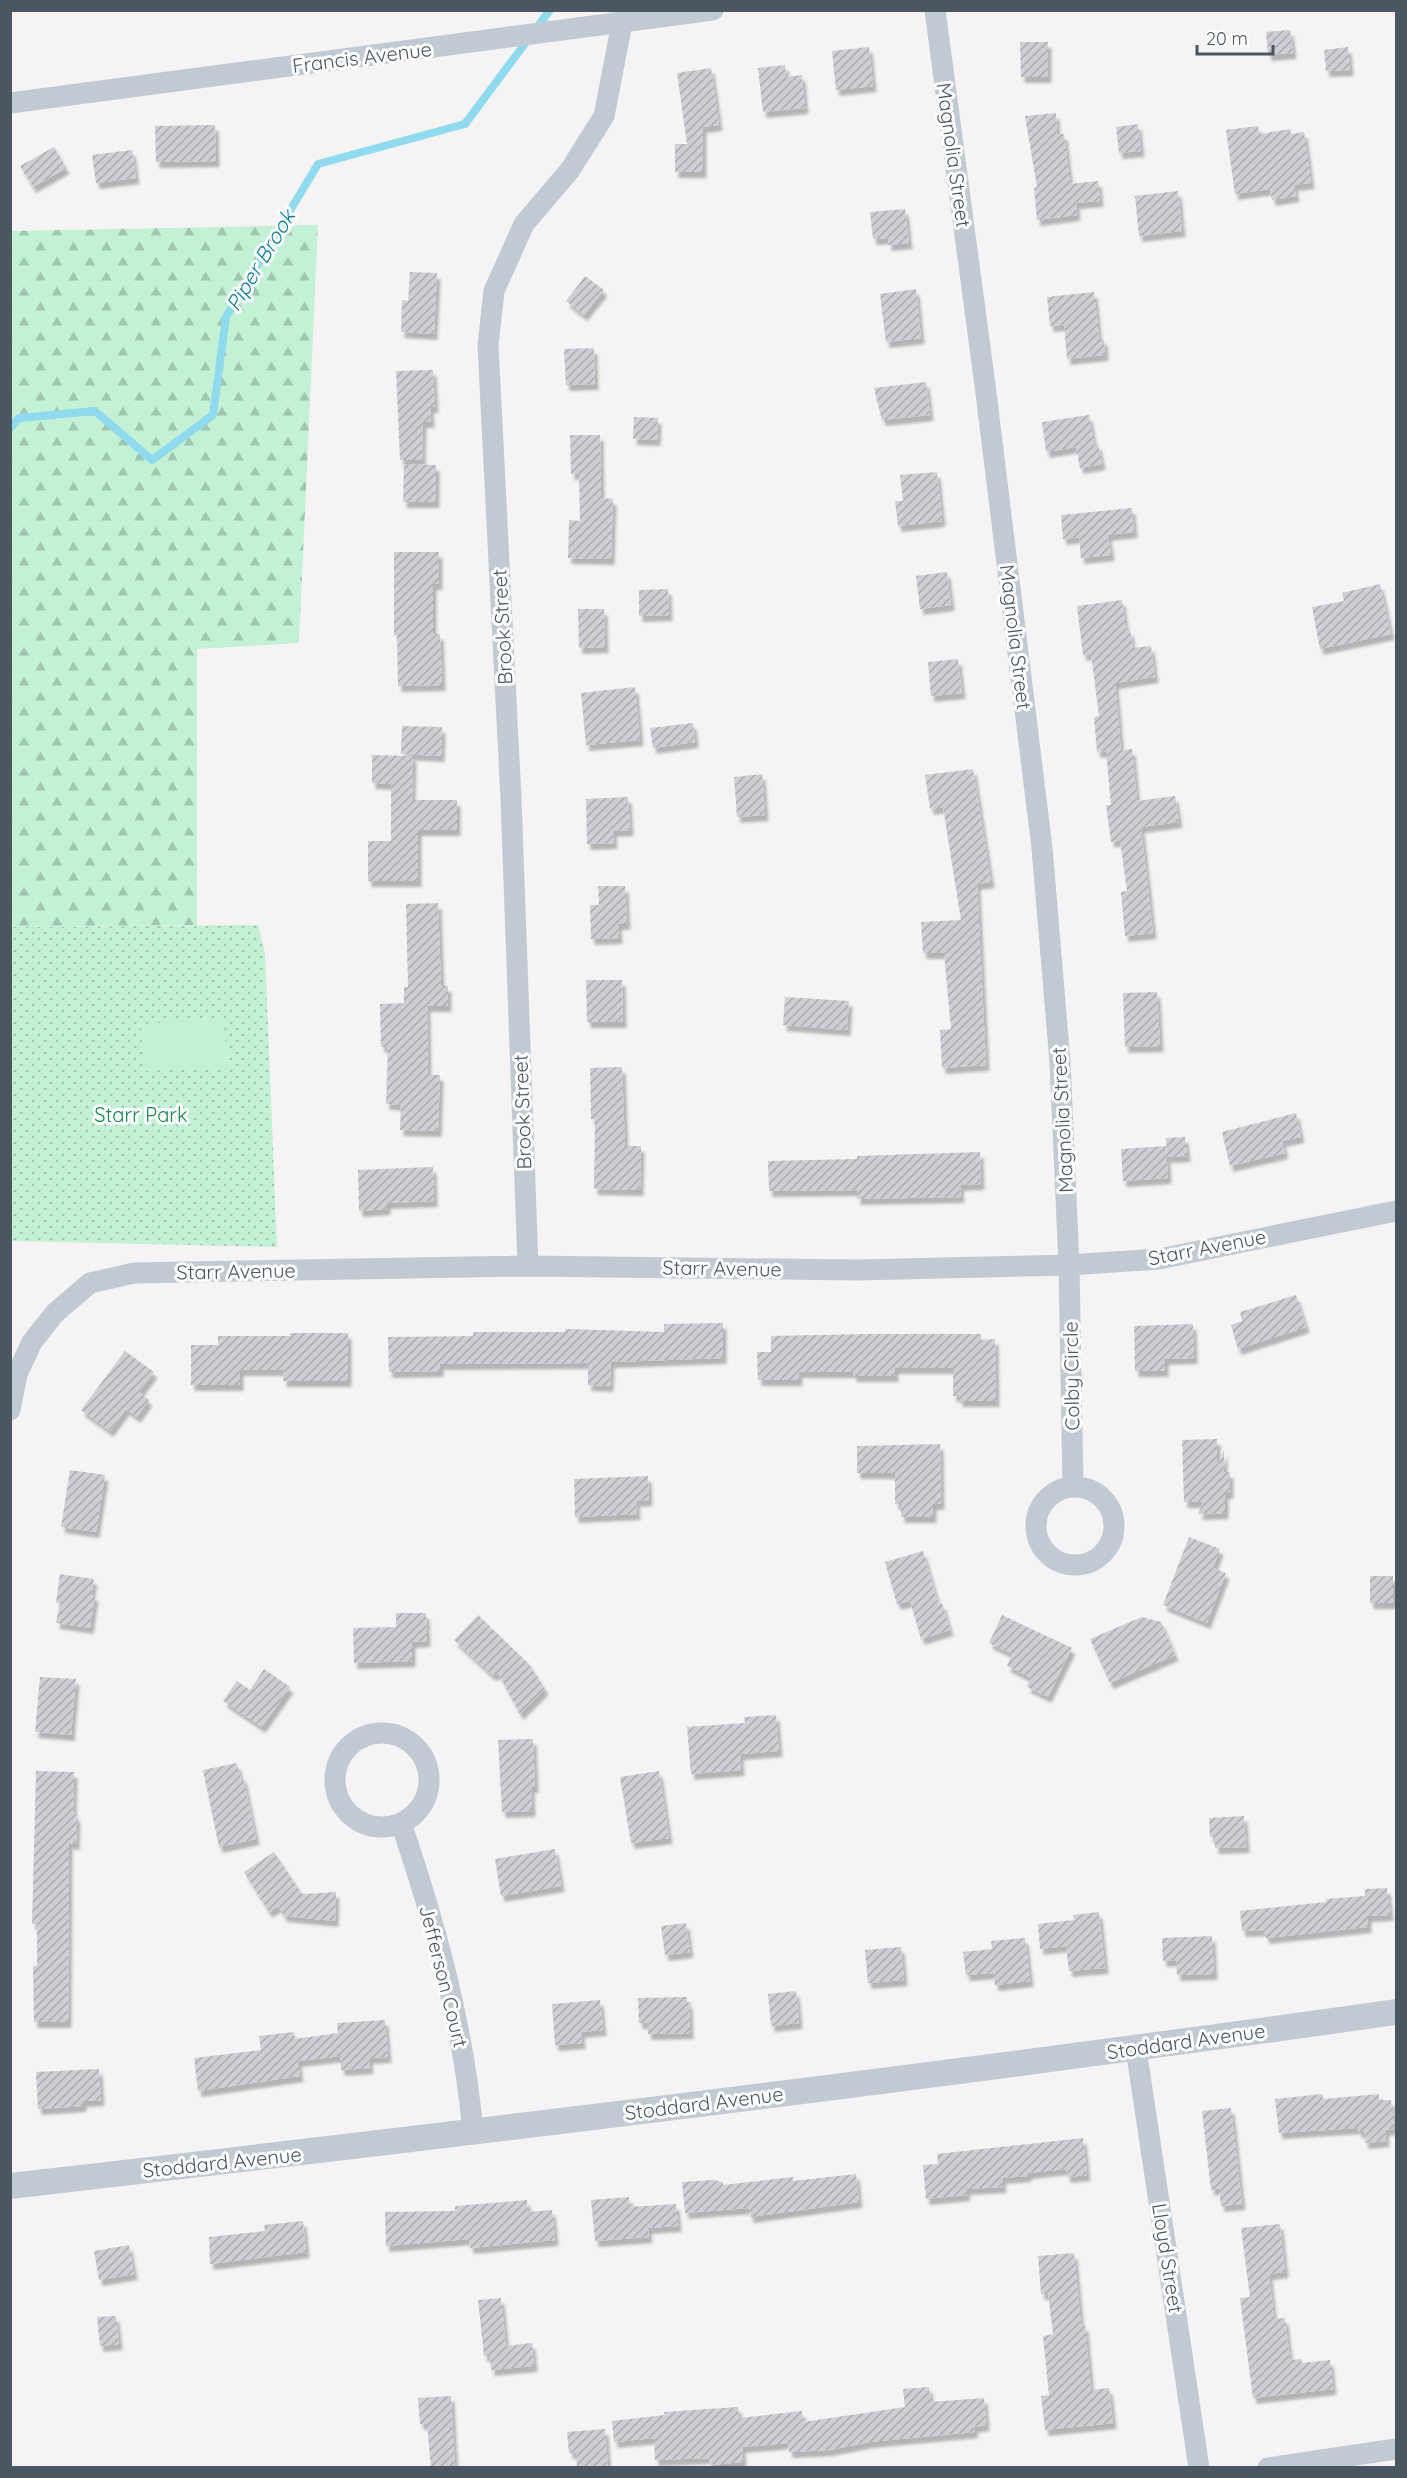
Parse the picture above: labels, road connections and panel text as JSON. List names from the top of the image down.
{
  "streets": {
    "street": [
      "Francis Avenue",
      "Magnolia Street",
      "Brook Street",
      "Starr Avenue",
      "Colby Circle",
      "Jefferson Court",
      "Stoddard Avenue",
      "Lloyd Street"
    ]
  },
  "crossings": [
    ["Francis Avenue", "Brook Street"],
    ["Magnolia Street", "Starr Avenue"],
    ["Magnolia Street", "Colby Circle"],
    ["Brook Street", "Starr Avenue"],
    ["Starr Avenue", "Colby Circle"],
    ["Jefferson Court", "Stoddard Avenue"],
    ["Stoddard Avenue", "Lloyd Street"]
  ],
  "water": ["Piper Brook"],
  "parks": ["Starr Park"],
  "scale_bar": "20 m"
}
